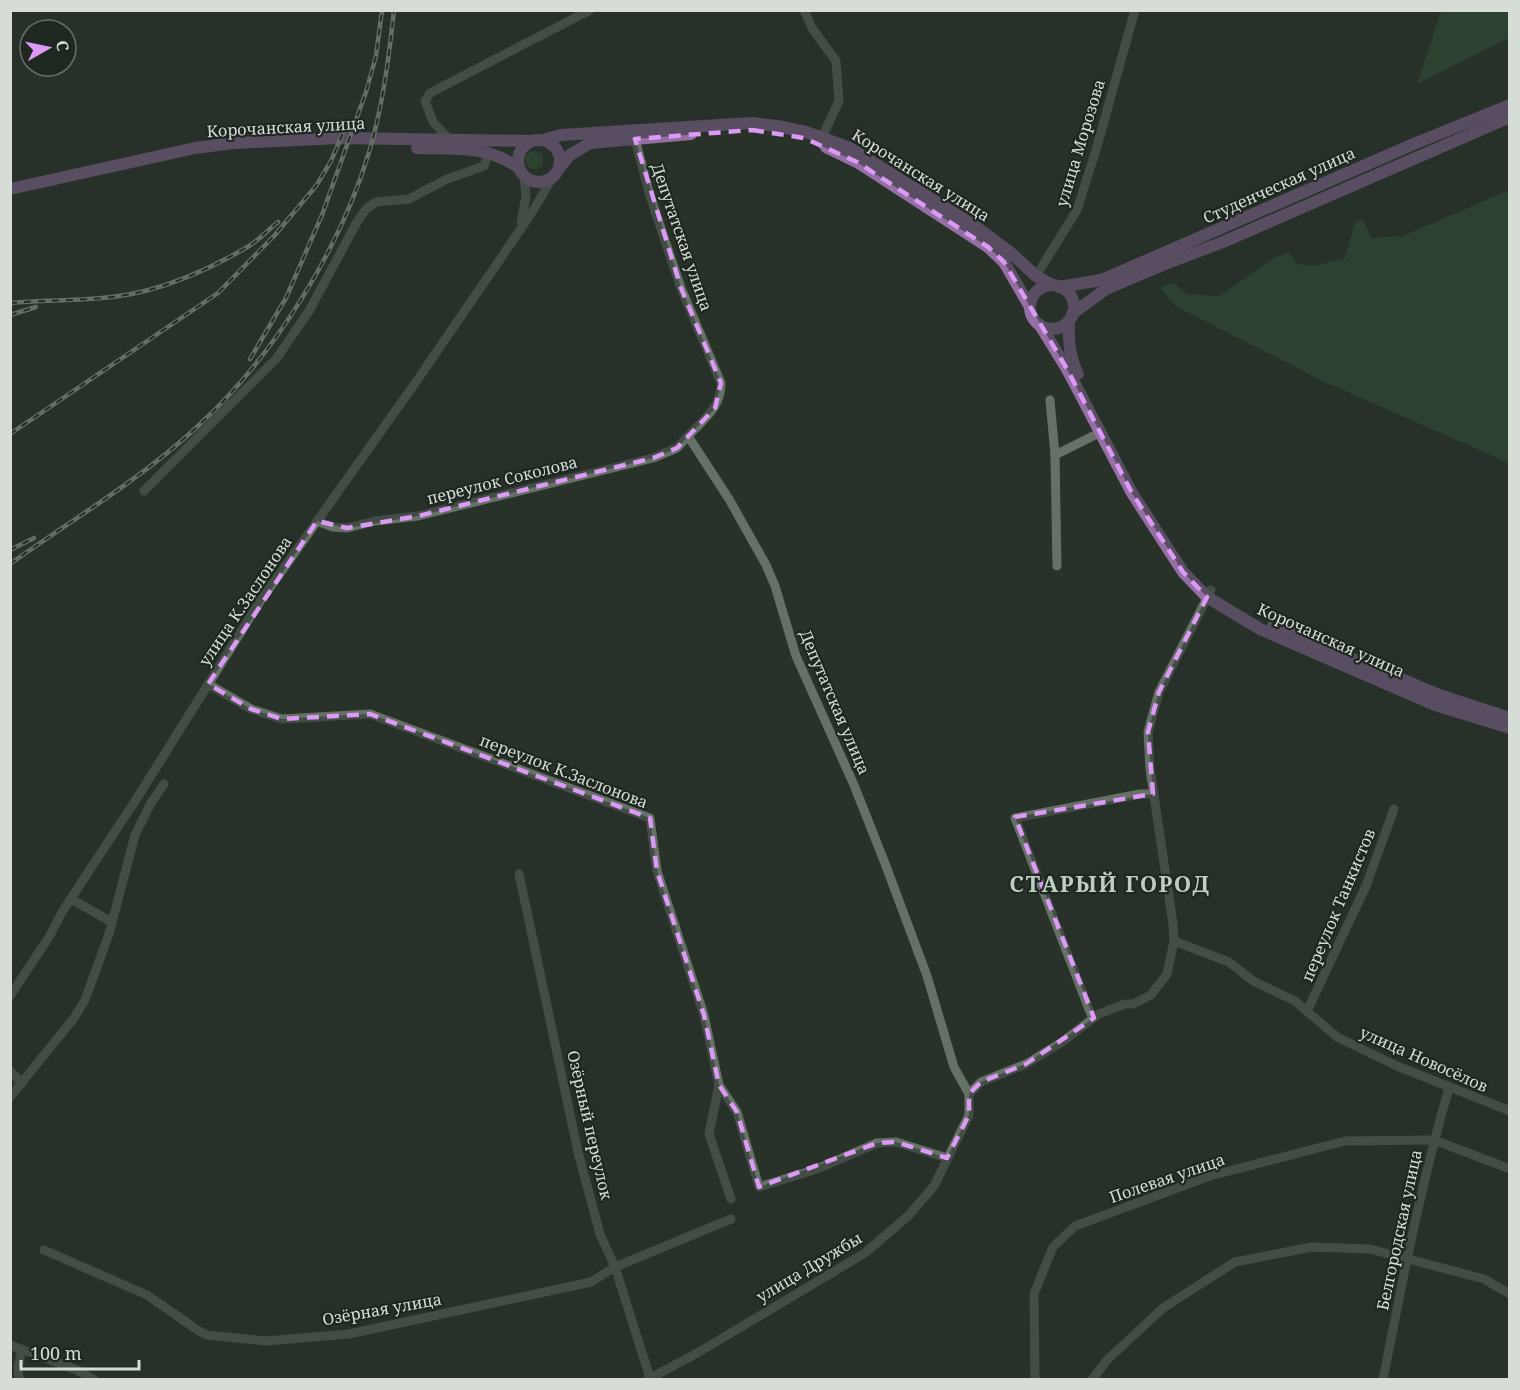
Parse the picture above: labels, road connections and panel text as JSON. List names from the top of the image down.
{
  "streets": {
    "main road": ["Корочанская улица", "Студенческая улица"],
    "street": [
      "улица Морозова",
      "Депутатская улица",
      "переулок Соколова",
      "улица К.Заслонова",
      "переулок К.Заслонова",
      "переулок Танкистов",
      "улица Новосёлов",
      "Озёрный переулок",
      "Полевая улица",
      "Белгородская улица",
      "улица Дружбы",
      "Озёрная улица"
    ]
  },
  "crossings": [
    ["Корочанская улица", "улица Морозова"],
    ["Корочанская улица", "Студенческая улица"],
    ["Корочанская улица", "Депутатская улица"],
    ["Корочанская улица", "улица К.Заслонова"],
    ["Депутатская улица", "переулок Соколова"],
    ["Депутатская улица", "улица Дружбы"],
    ["переулок Соколова", "улица К.Заслонова"],
    ["улица К.Заслонова", "переулок К.Заслонова"],
    ["переулок К.Заслонова", "улица Дружбы"],
    ["переулок Танкистов", "улица Новосёлов"],
    ["улица Новосёлов", "Белгородская улица"],
    ["Озёрный переулок", "улица Дружбы"],
    ["Озёрный переулок", "Озёрная улица"],
    ["Полевая улица", "Белгородская улица"]
  ],
  "districts": ["СТАРЫЙ ГОРОД"],
  "scale_bar": "100 m",
  "north": "right"
}
